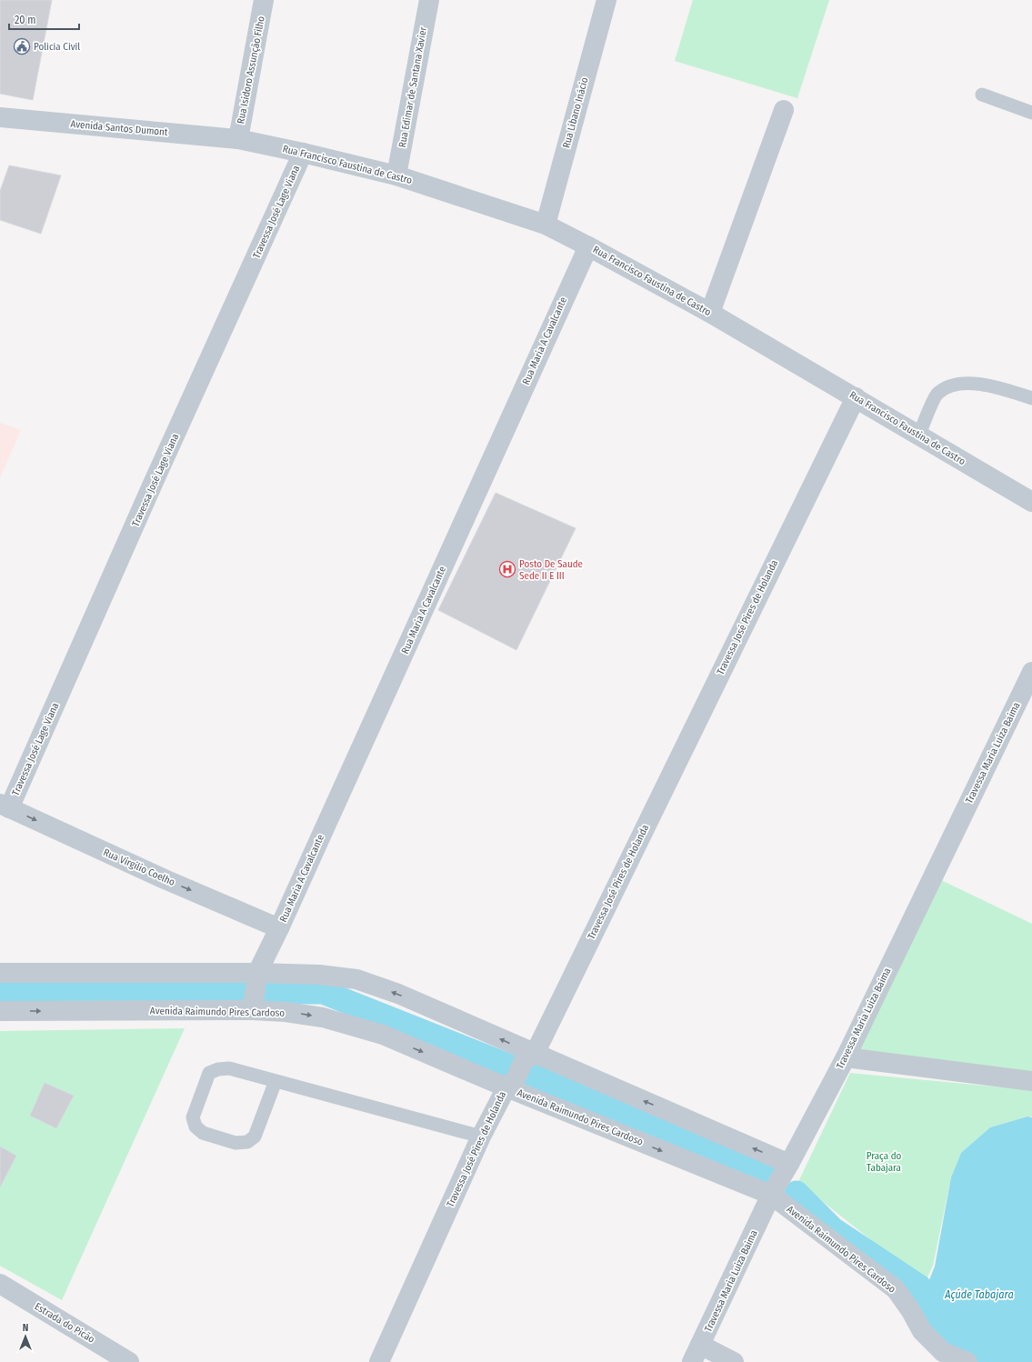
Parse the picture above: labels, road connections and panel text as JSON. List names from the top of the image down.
{
  "streets": {
    "street": [
      "Rua Isidoro Assunção Filho",
      "Rua Edimar de Santana Xavier",
      "Rua Líbano Inácio",
      "Avenida Santos Dumont",
      "Rua Francisco Faustina de Castro",
      "Travessa José Lage Viana",
      "Rua Maria A Cavalcante",
      "Travessa José Pires de Holanda",
      "Travessa Maria Luiza Baima",
      "Rua Virgilio Coelho",
      "Avenida Raimundo Pires Cardoso",
      "Estrada do Picão"
    ]
  },
  "crossings": [
    ["Rua Isidoro Assunção Filho", "Avenida Santos Dumont"],
    ["Rua Isidoro Assunção Filho", "Rua Francisco Faustina de Castro"],
    ["Rua Edimar de Santana Xavier", "Rua Francisco Faustina de Castro"],
    ["Rua Líbano Inácio", "Rua Francisco Faustina de Castro"],
    ["Avenida Santos Dumont", "Rua Francisco Faustina de Castro"],
    ["Rua Francisco Faustina de Castro", "Travessa José Lage Viana"],
    ["Rua Francisco Faustina de Castro", "Rua Maria A Cavalcante"],
    ["Rua Francisco Faustina de Castro", "Travessa José Pires de Holanda"],
    ["Travessa José Lage Viana", "Rua Virgilio Coelho"],
    ["Rua Maria A Cavalcante", "Rua Virgilio Coelho"],
    ["Rua Maria A Cavalcante", "Avenida Raimundo Pires Cardoso"],
    ["Travessa José Pires de Holanda", "Avenida Raimundo Pires Cardoso"],
    ["Travessa Maria Luiza Baima", "Avenida Raimundo Pires Cardoso"]
  ],
  "water": ["Açúde Tabajara"],
  "parks": ["Praça do Tabajara"],
  "places": {
    "public building": ["Policia Civil"],
    "hospital": ["Posto De Saude Sede II E III"]
  },
  "scale_bar": "20 m",
  "north": "top"
}
